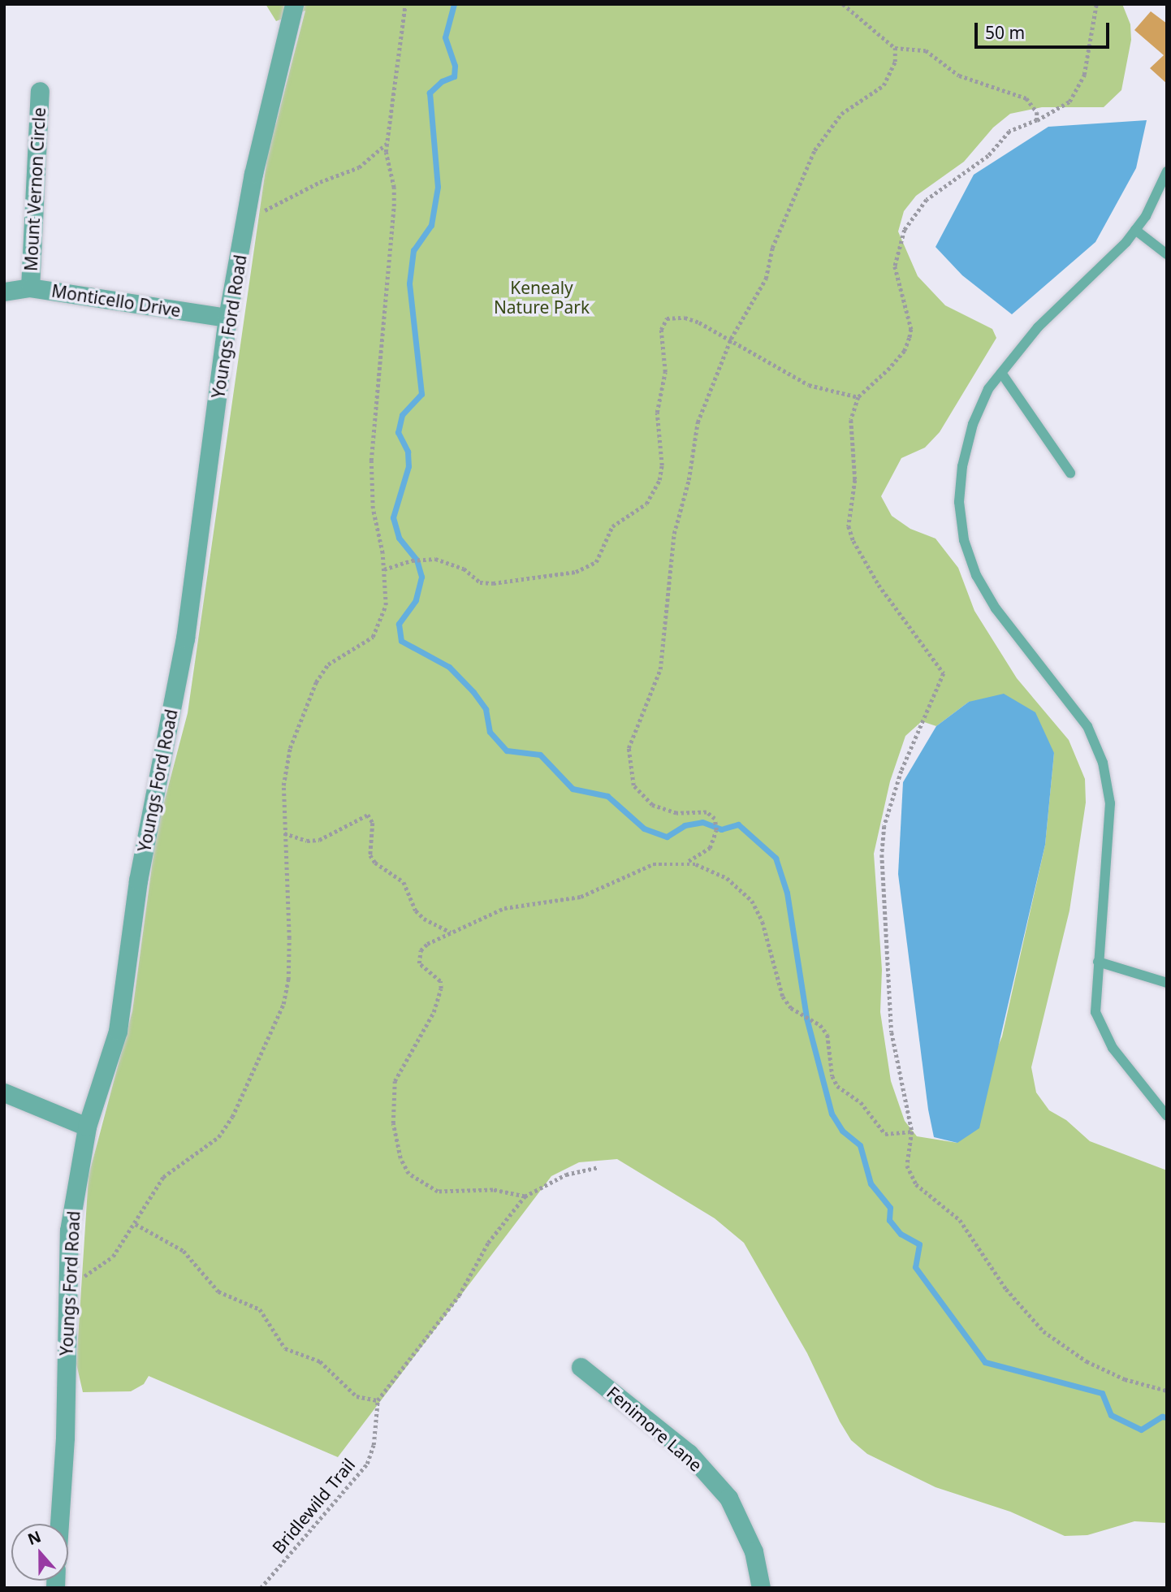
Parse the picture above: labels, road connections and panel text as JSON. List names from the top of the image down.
{
  "streets": {
    "street": [
      "Mount Vernon Circle",
      "Monticello Drive",
      "Youngs Ford Road",
      "Fenimore Lane"
    ],
    "path": ["Bridlewild Trail"]
  },
  "crossings": [
    ["Mount Vernon Circle", "Monticello Drive"],
    ["Monticello Drive", "Youngs Ford Road"]
  ],
  "parks": ["Kenealy Nature Park"],
  "scale_bar": "50 m",
  "north": "top"
}
